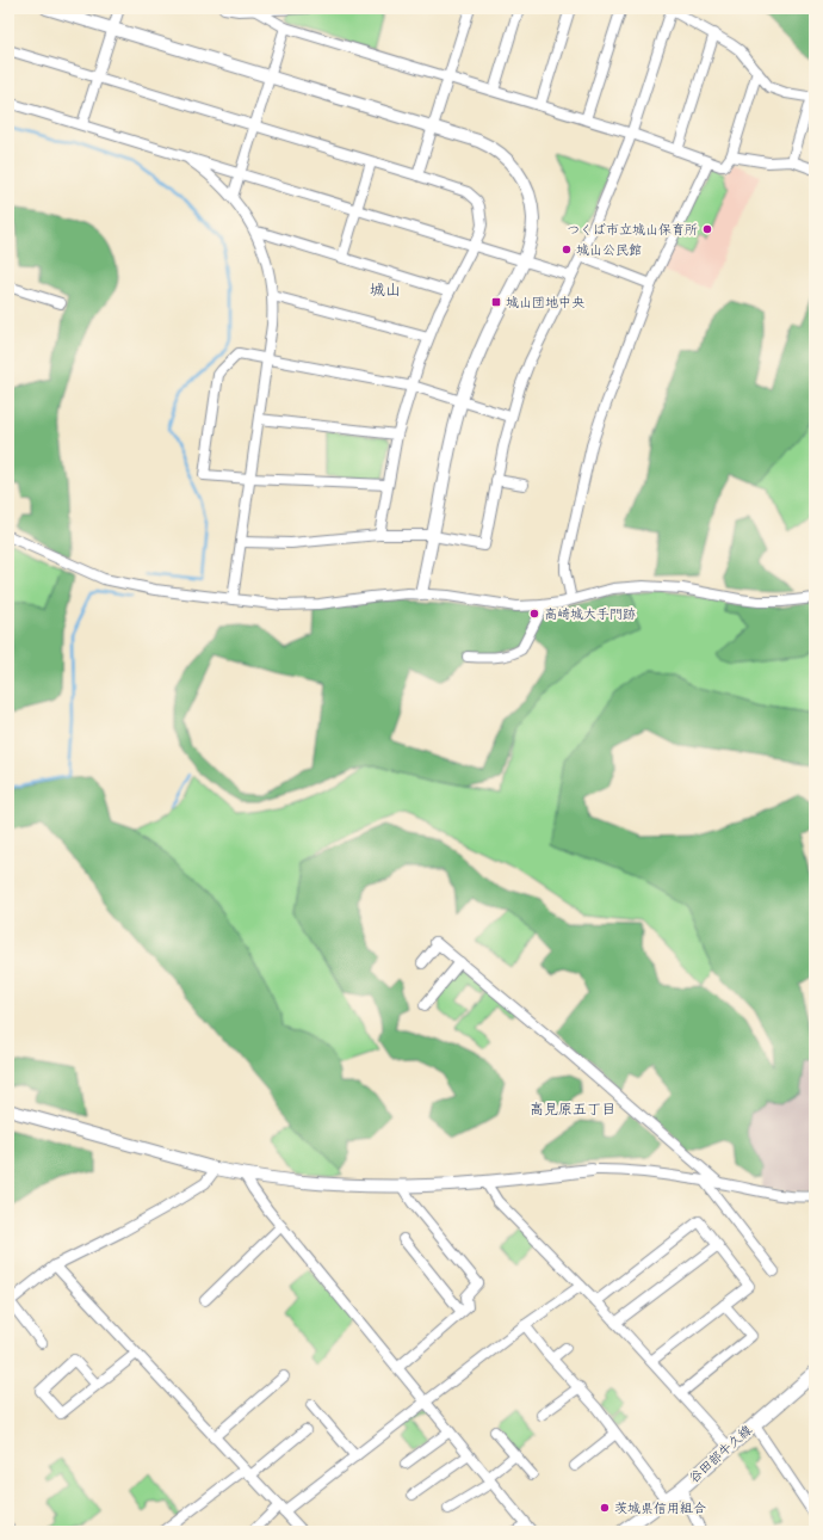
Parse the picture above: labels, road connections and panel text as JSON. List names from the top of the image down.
{
  "streets": {
    "main road": ["谷田部牛久線"]
  },
  "districts": ["城山", "高見原五丁目"],
  "places": {
    "other": [
      "つくば市立城山保育所",
      "城山公民館",
      "高崎城大手門跡",
      "茨城県信用組合"
    ],
    "transit": ["城山団地中央"]
  }
}
